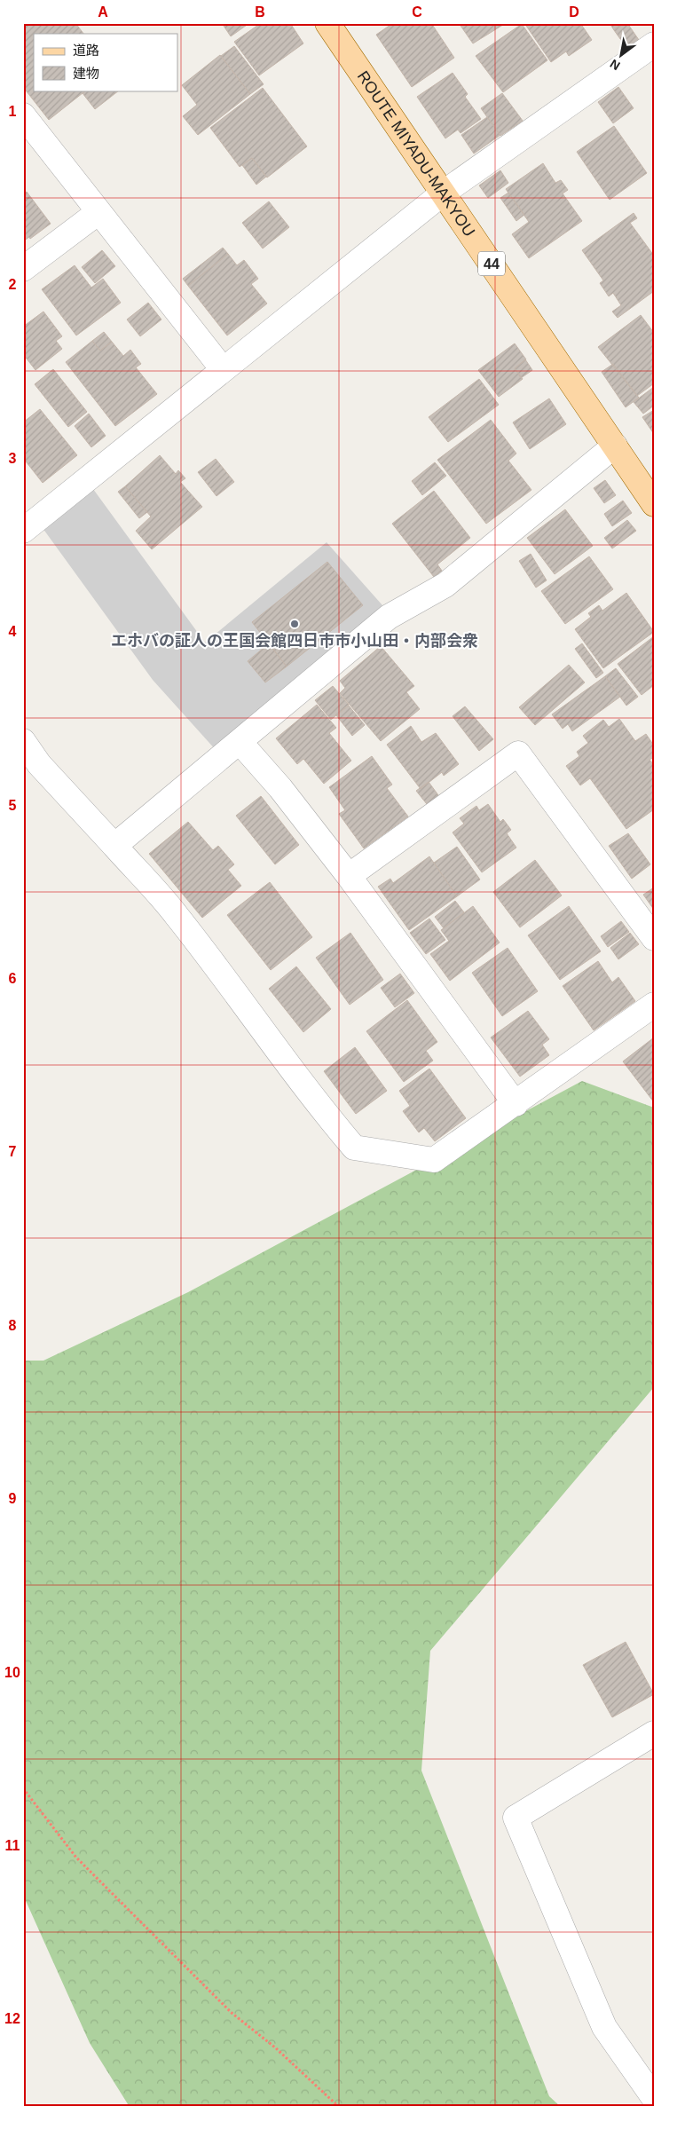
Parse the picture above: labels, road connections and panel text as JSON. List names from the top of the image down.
{
  "streets": {
    "main road": ["ROUTE MIYADU-MAKYOU", "44"]
  },
  "places": ["エホバの証人の王国会館四日市市小山田・内部会衆"],
  "legend": ["道路", "建物"],
  "north": "bottom left",
  "grid": {
    "columns": [
      "A",
      "B",
      "C",
      "D"
    ],
    "rows": [
      "1",
      "2",
      "3",
      "4",
      "5",
      "6",
      "7",
      "8",
      "9",
      "10",
      "11",
      "12"
    ]
  }
}
